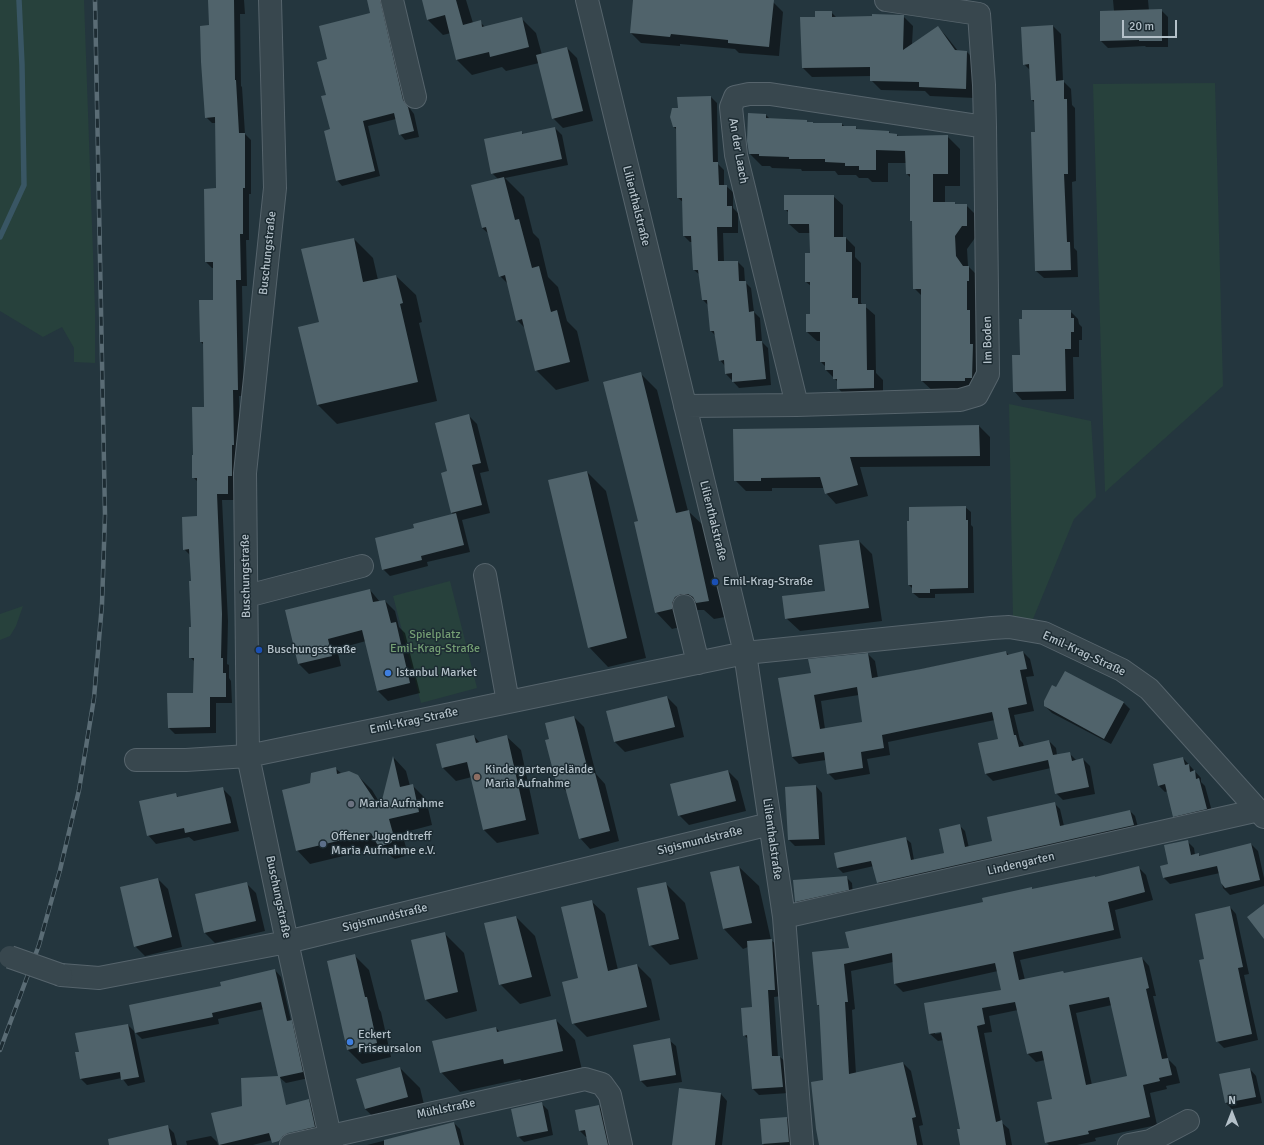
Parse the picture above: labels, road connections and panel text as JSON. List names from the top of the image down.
{
  "streets": {
    "street": [
      "An der Laach",
      "Lilienthalstraße",
      "Buschungstraße",
      "Im Boden",
      "Emil-Krag-Straße",
      "Sigismundstraße",
      "Lindengarten",
      "Mühlstraße"
    ]
  },
  "crossings": [
    ["An der Laach", "Im Boden"],
    ["Lilienthalstraße", "Im Boden"],
    ["Lilienthalstraße", "Emil-Krag-Straße"],
    ["Lilienthalstraße", "Sigismundstraße"],
    ["Lilienthalstraße", "Lindengarten"],
    ["Buschungstraße", "Emil-Krag-Straße"],
    ["Buschungstraße", "Sigismundstraße"],
    ["Buschungstraße", "Mühlstraße"],
    ["Emil-Krag-Straße", "Lindengarten"]
  ],
  "parks": ["Spielplatz Emil-Krag-Straße"],
  "places": [
    "Emil-Krag-Straße",
    "Buschungsstraße",
    "Istanbul Market",
    "Kindergartengelände Maria Aufnahme",
    "Maria Aufnahme",
    "Offener Jugendtreff Maria Aufnahme e.V.",
    "Eckert Friseursalon"
  ],
  "scale_bar": "20 m",
  "north": "top"
}
